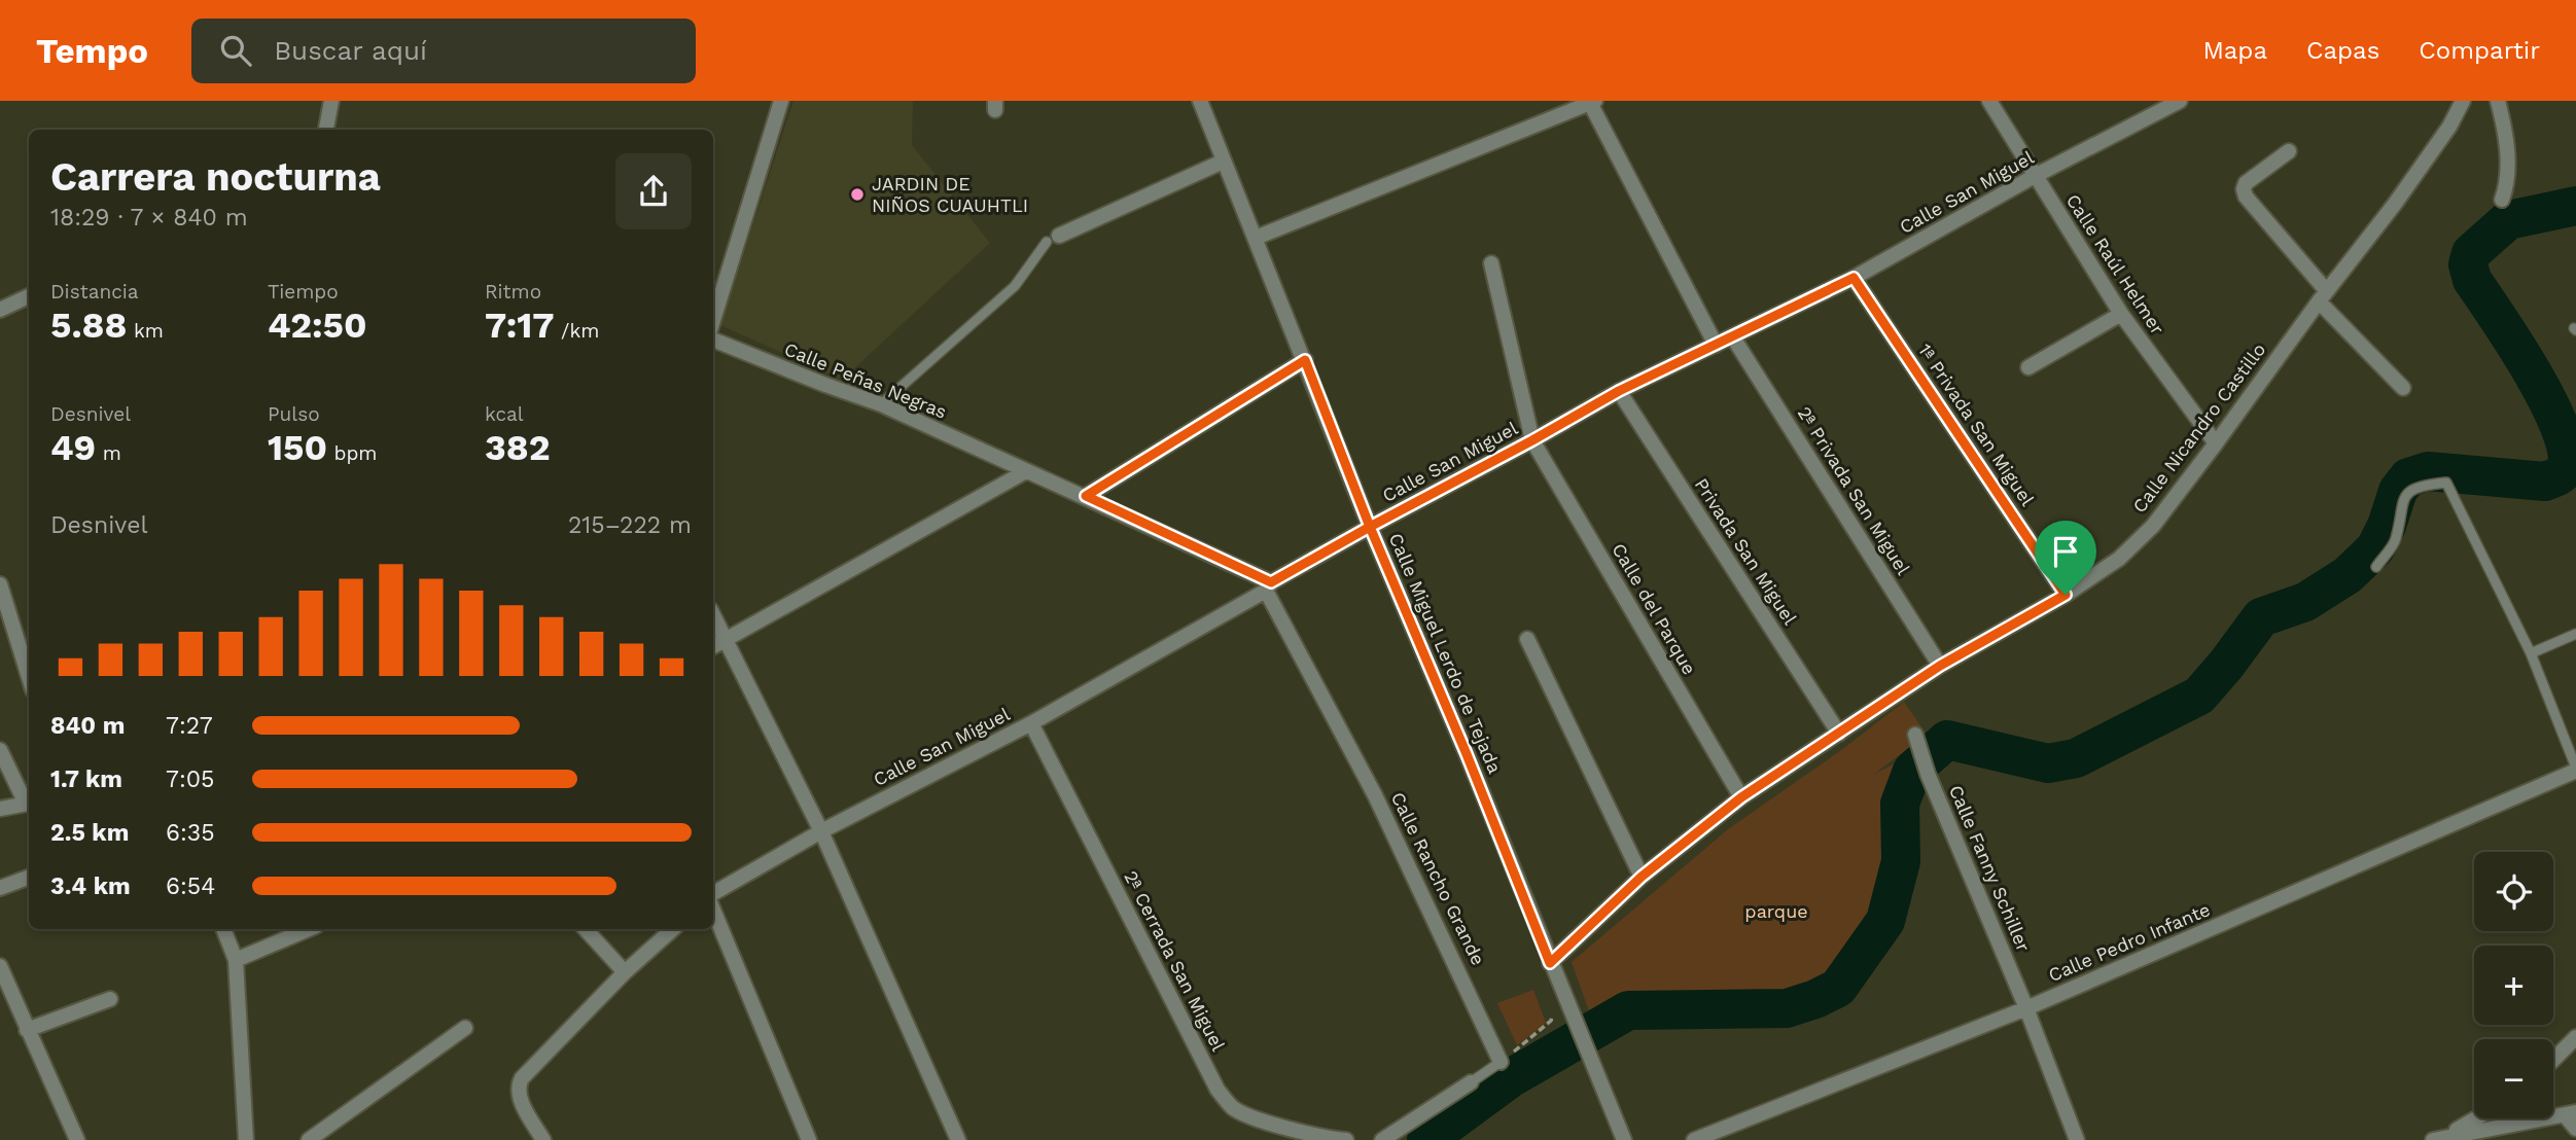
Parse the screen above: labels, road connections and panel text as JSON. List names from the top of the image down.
{
  "streets": {
    "street": [
      "Calle San Miguel",
      "Calle Raúl Helmer",
      "Calle Peñas Negras",
      "1ª Privada San Miguel",
      "Calle Nicandro Castillo",
      "2ª Privada San Miguel",
      "Privada San Miguel",
      "Calle del Parque",
      "Calle Miguel Lerdo de Tejada",
      "Calle Fanny Schiller",
      "Calle Rancho Grande",
      "Calle Pedro Infante",
      "2ª Cerrada San Miguel"
    ]
  },
  "crossings": [
    ["Calle San Miguel", "Calle Raúl Helmer"],
    ["Calle San Miguel", "Calle Peñas Negras"],
    ["Calle San Miguel", "1ª Privada San Miguel"],
    ["Calle San Miguel", "2ª Privada San Miguel"],
    ["Calle San Miguel", "Privada San Miguel"],
    ["Calle San Miguel", "Calle del Parque"],
    ["Calle San Miguel", "Calle Miguel Lerdo de Tejada"],
    ["Calle San Miguel", "Calle Rancho Grande"],
    ["Calle San Miguel", "2ª Cerrada San Miguel"],
    ["Calle Raúl Helmer", "Calle Nicandro Castillo"],
    ["Calle Peñas Negras", "Calle Rancho Grande"],
    ["1ª Privada San Miguel", "Calle Nicandro Castillo"],
    ["Calle Nicandro Castillo", "2ª Privada San Miguel"],
    ["Calle Nicandro Castillo", "Privada San Miguel"],
    ["Calle Nicandro Castillo", "Calle del Parque"],
    ["Calle Nicandro Castillo", "Calle Miguel Lerdo de Tejada"],
    ["Calle Fanny Schiller", "Calle Pedro Infante"]
  ],
  "parks": ["parque"],
  "places": ["JARDIN DE NIÑOS CUAUHTLI"],
  "page": {
    "header": "Tempo",
    "search": "Buscar aquí",
    "nav": ["Mapa", "Capas", "Compartir"],
    "heading": ["Carrera nocturna", "18:29 · 7 × 840 m"],
    "stats": [
      ["Distancia", "5.88 km"],
      ["Tiempo", "42:50"],
      ["Ritmo", "7:17 /km"],
      ["Desnivel", "49 m"],
      ["Pulso", "150 bpm"],
      ["kcal", "382"]
    ],
    "chart": ["Desnivel", "215–222 m"],
    "list": [
      {
        "name": "840 m",
        "note": "7:27"
      },
      {
        "name": "1.7 km",
        "note": "7:05"
      },
      {
        "name": "2.5 km",
        "note": "6:35"
      },
      {
        "name": "3.4 km",
        "note": "6:54"
      }
    ],
    "map_buttons": ["+", "−"]
  }
}
